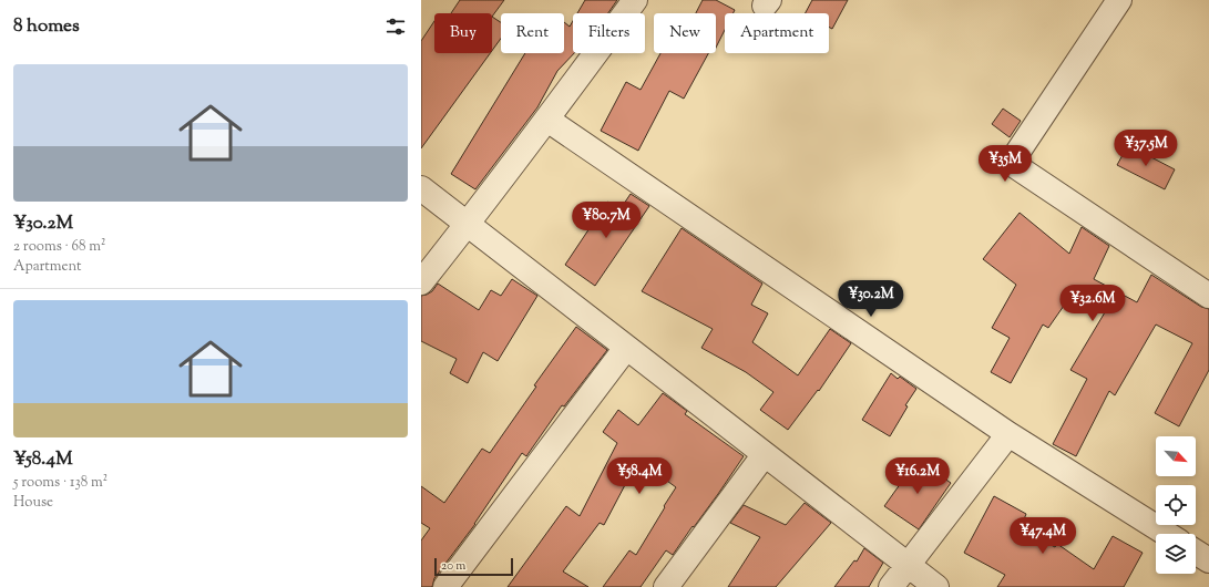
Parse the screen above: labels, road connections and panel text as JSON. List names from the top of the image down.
{
  "scale_bar": "20 m",
  "north": "bottom right",
  "page": {
    "heading": "8 homes",
    "chip": [
      "Buy",
      "Rent",
      "Filters",
      "New",
      "Apartment"
    ],
    "list": [
      {
        "name": "¥30.2M",
        "note": "2 rooms · 68 m² · Apartment"
      },
      {
        "name": "¥58.4M",
        "note": "5 rooms · 138 m² · House"
      }
    ],
    "price": [
      "¥37.5M",
      "¥35M",
      "¥80.7M",
      "¥30.2M",
      "¥32.6M",
      "¥58.4M",
      "¥16.2M",
      "¥47.4M"
    ],
    "scale": "20 m"
  }
}
